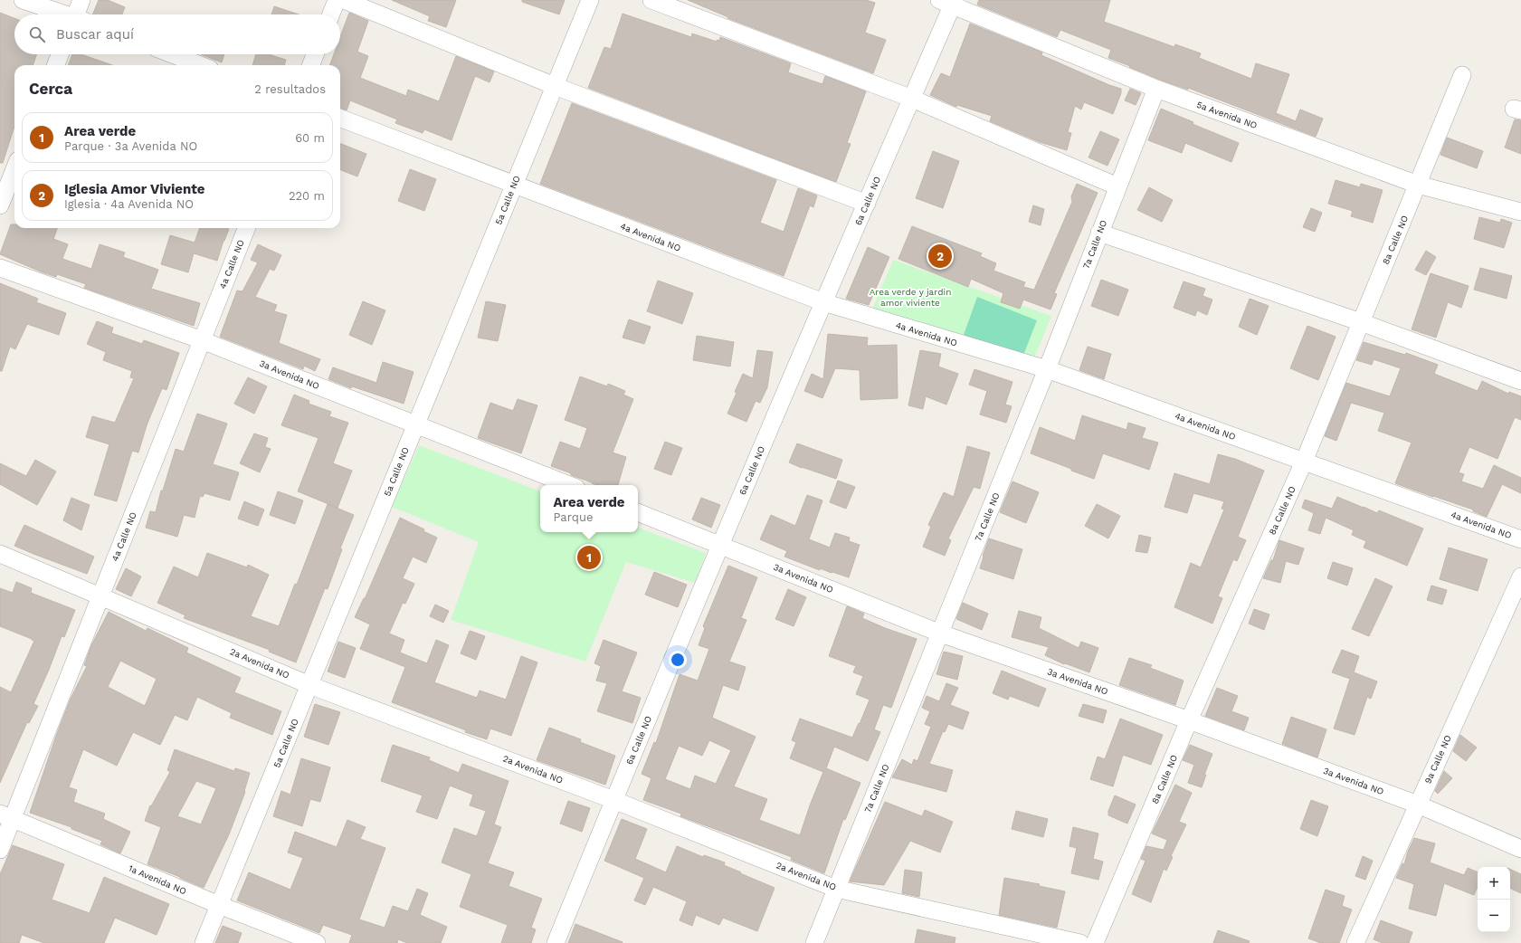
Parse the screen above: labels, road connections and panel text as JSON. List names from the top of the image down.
{
  "streets": {
    "street": [
      "5a Avenida NO",
      "5a Calle NO",
      "6a Calle NO",
      "4a Avenida NO",
      "8a Calle NO",
      "7a Calle NO",
      "4a Calle NO",
      "3a Avenida NO",
      "2a Avenida NO",
      "9a Calle NO",
      "1a Avenida NO"
    ]
  },
  "crossings": [
    ["5a Avenida NO", "6a Calle NO"],
    ["5a Avenida NO", "8a Calle NO"],
    ["5a Avenida NO", "7a Calle NO"],
    ["5a Calle NO", "4a Avenida NO"],
    ["5a Calle NO", "3a Avenida NO"],
    ["5a Calle NO", "2a Avenida NO"],
    ["5a Calle NO", "1a Avenida NO"],
    ["6a Calle NO", "4a Avenida NO"],
    ["6a Calle NO", "3a Avenida NO"],
    ["6a Calle NO", "2a Avenida NO"],
    ["4a Avenida NO", "8a Calle NO"],
    ["4a Avenida NO", "7a Calle NO"],
    ["8a Calle NO", "3a Avenida NO"],
    ["7a Calle NO", "3a Avenida NO"],
    ["7a Calle NO", "2a Avenida NO"],
    ["4a Calle NO", "3a Avenida NO"],
    ["4a Calle NO", "2a Avenida NO"],
    ["4a Calle NO", "1a Avenida NO"],
    ["3a Avenida NO", "9a Calle NO"]
  ],
  "parks": ["Area verde y jardin amor viviente"],
  "page": {
    "search": "Buscar aquí",
    "heading": ["Cerca", "2 resultados"],
    "list": [
      {
        "mark": "1",
        "name": "Area verde",
        "note": "Parque · 3a Avenida NO",
        "value": "60 m"
      },
      {
        "mark": "2",
        "name": "Iglesia Amor Viviente",
        "note": "Iglesia · 4a Avenida NO",
        "value": "220 m"
      }
    ],
    "pins": ["2", "1"],
    "popup": ["Area verde", "Parque"],
    "map_buttons": ["+", "−"]
  }
}
